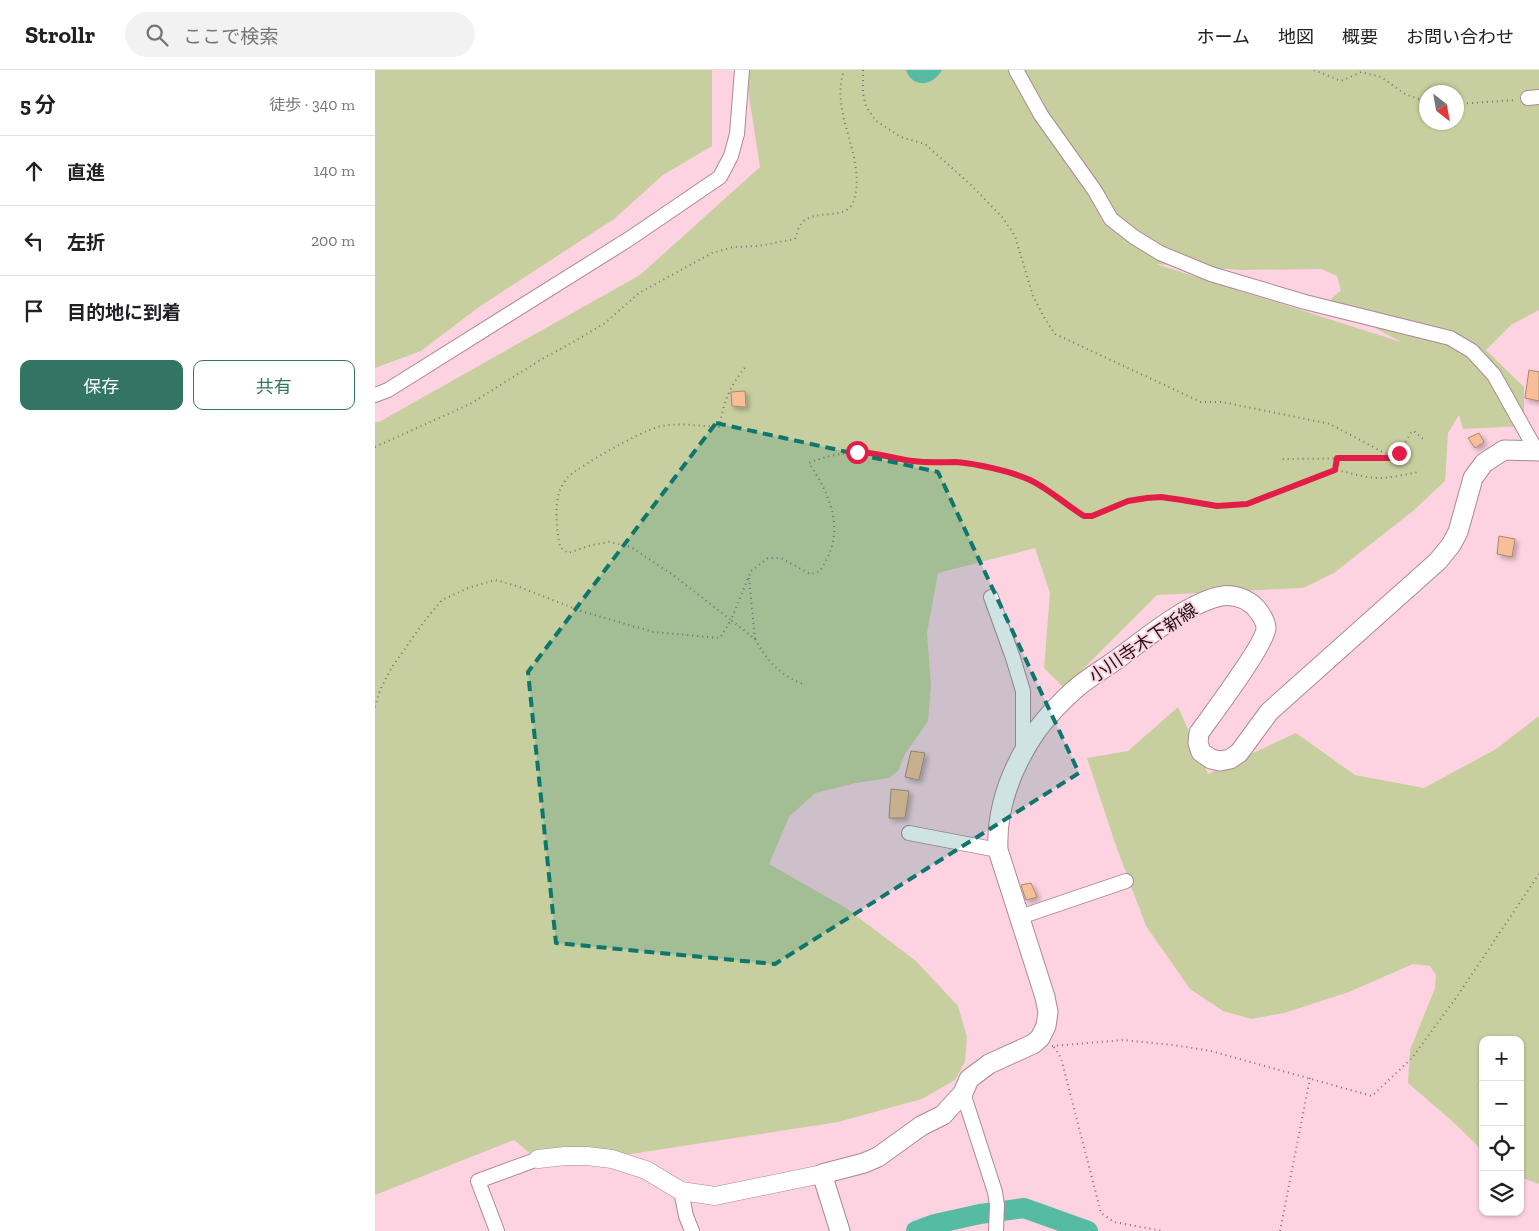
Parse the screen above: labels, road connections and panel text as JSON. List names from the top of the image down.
{
  "streets": {
    "main road": ["小川寺木下新線"]
  },
  "north": "bottom right",
  "page": {
    "header": "Strollr",
    "search": "ここで検索",
    "nav": [
      "ホーム",
      "地図",
      "概要",
      "お問い合わせ"
    ],
    "heading": ["5 分", "徒歩 · 340 m"],
    "list": [
      ["直進", "140 m"],
      ["左折", "200 m"],
      "目的地に到着"
    ],
    "buttons": ["保存", "共有"],
    "map_buttons": ["+", "−"]
  }
}
